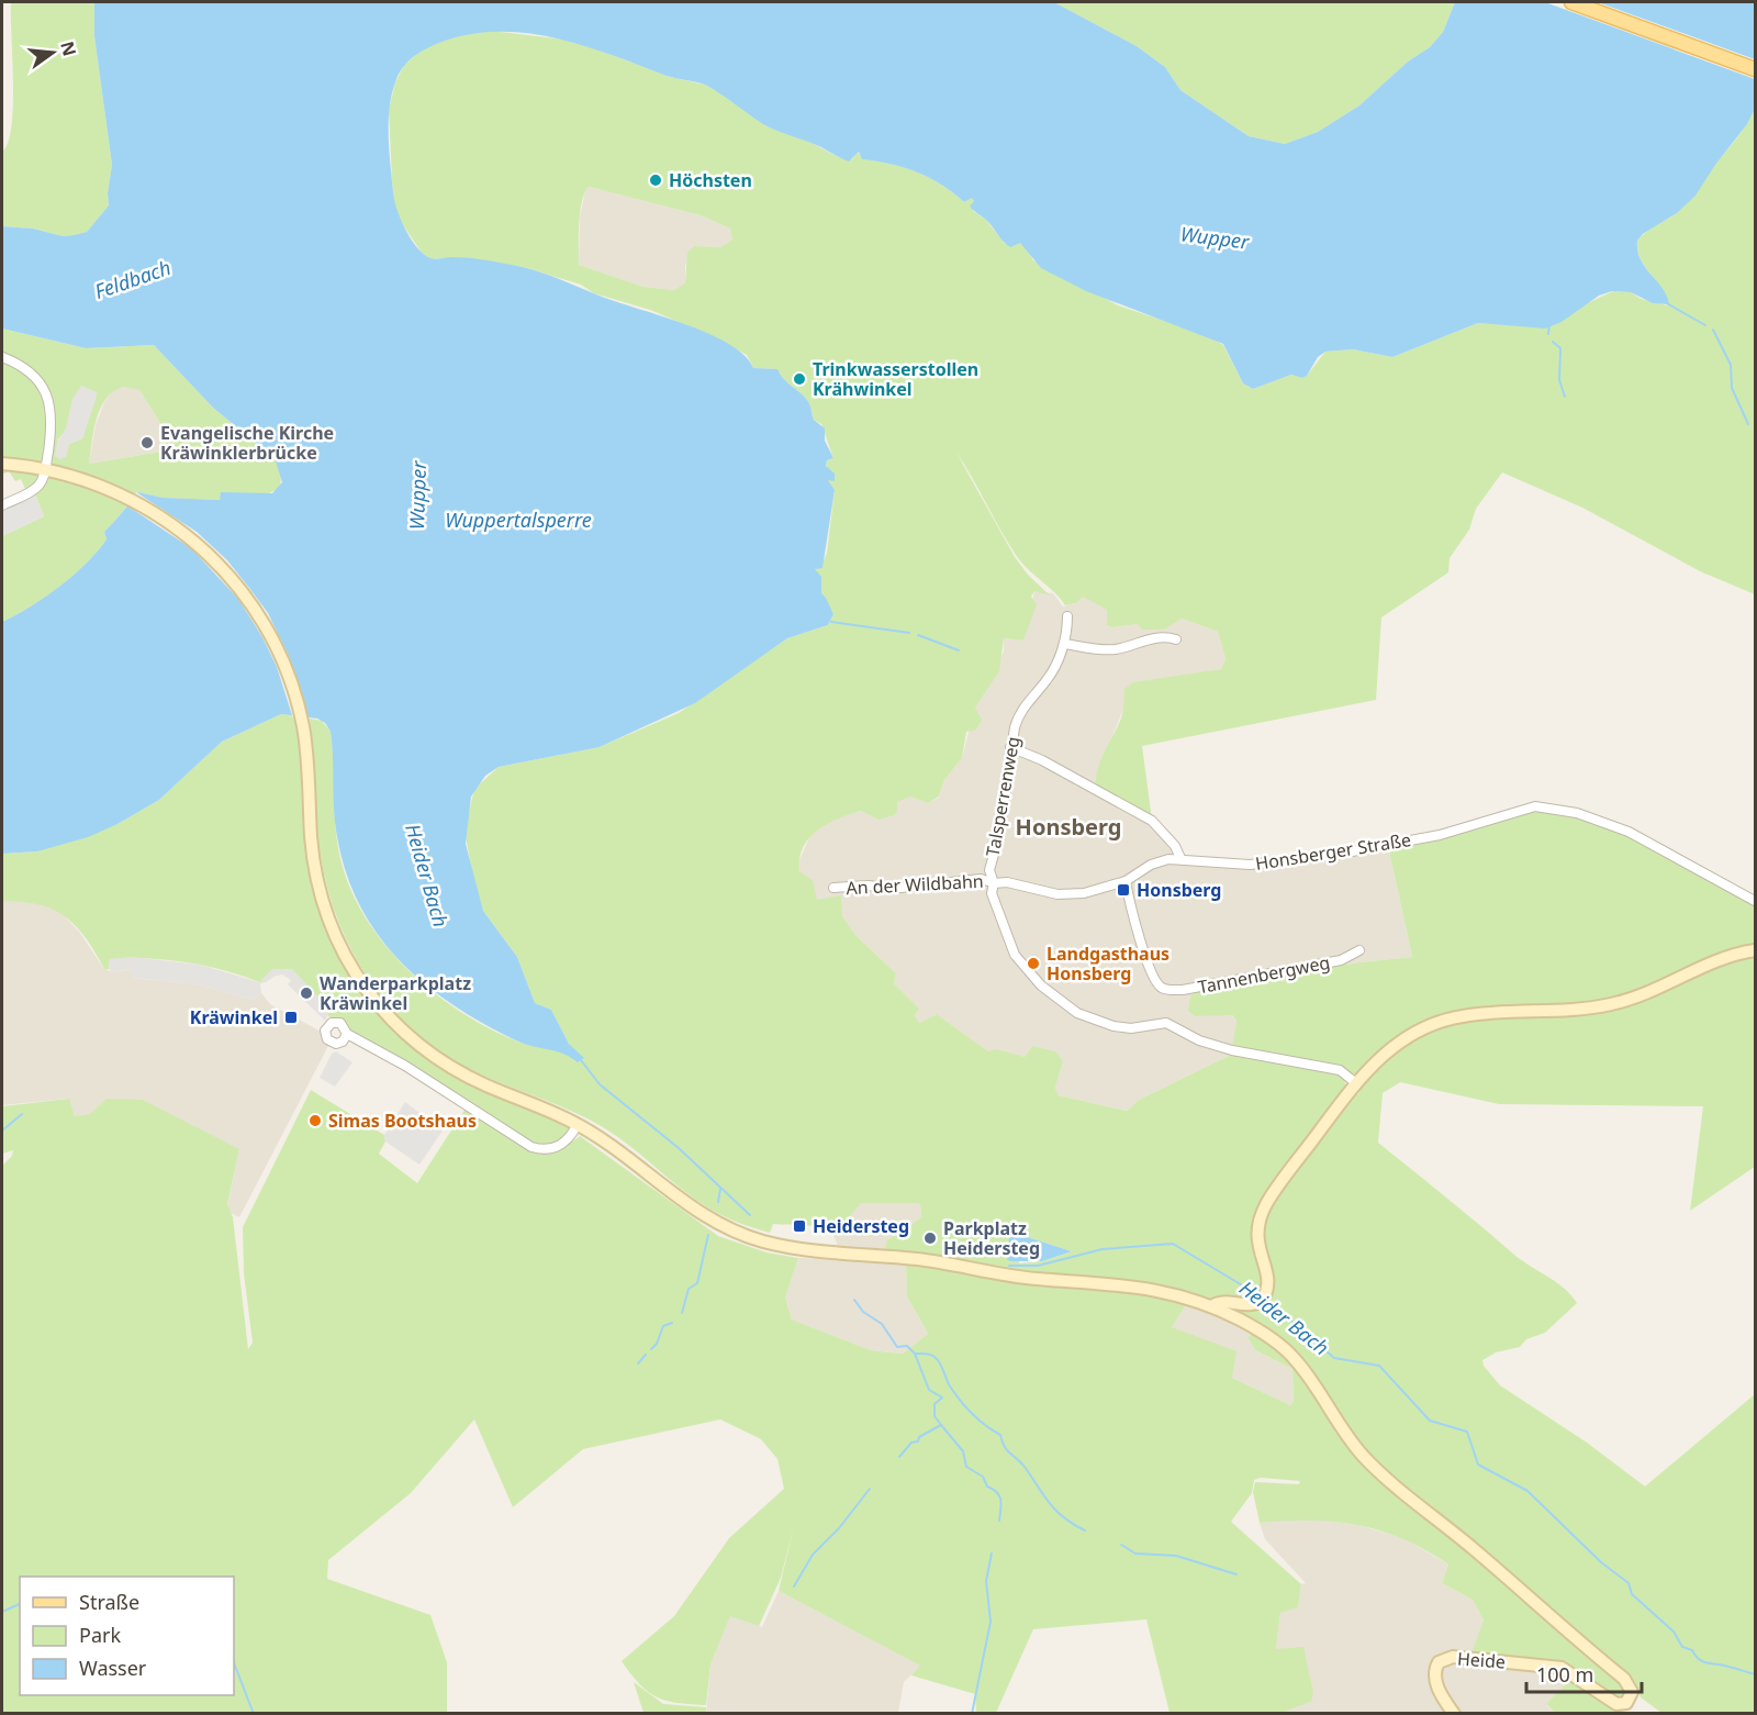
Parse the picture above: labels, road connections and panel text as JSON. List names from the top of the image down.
{
  "streets": {
    "main road": ["Heide"],
    "street": [
      "Talsperrenweg",
      "Honsberger Straße",
      "An der Wildbahn",
      "Tannenbergweg"
    ]
  },
  "crossings": [
    ["Talsperrenweg", "Honsberger Straße"],
    ["Talsperrenweg", "An der Wildbahn"],
    ["Honsberger Straße", "An der Wildbahn"],
    ["Honsberger Straße", "Tannenbergweg"]
  ],
  "districts": ["Honsberg"],
  "water": [
    "Wupper",
    "Feldbach",
    "Wuppertalsperre",
    "Heider Bach"
  ],
  "places": {
    "other": [
      "Höchsten",
      "Trinkwasserstollen Krähwinkel",
      "Evangelische Kirche Kräwinklerbrücke",
      "Landgasthaus Honsberg",
      "Wanderparkplatz Kräwinkel",
      "Simas Bootshaus",
      "Parkplatz Heidersteg"
    ],
    "transit": ["Honsberg", "Kräwinkel", "Heidersteg"]
  },
  "legend": ["Straße", "Park", "Wasser"],
  "scale_bar": "100 m",
  "north": "right"
}
